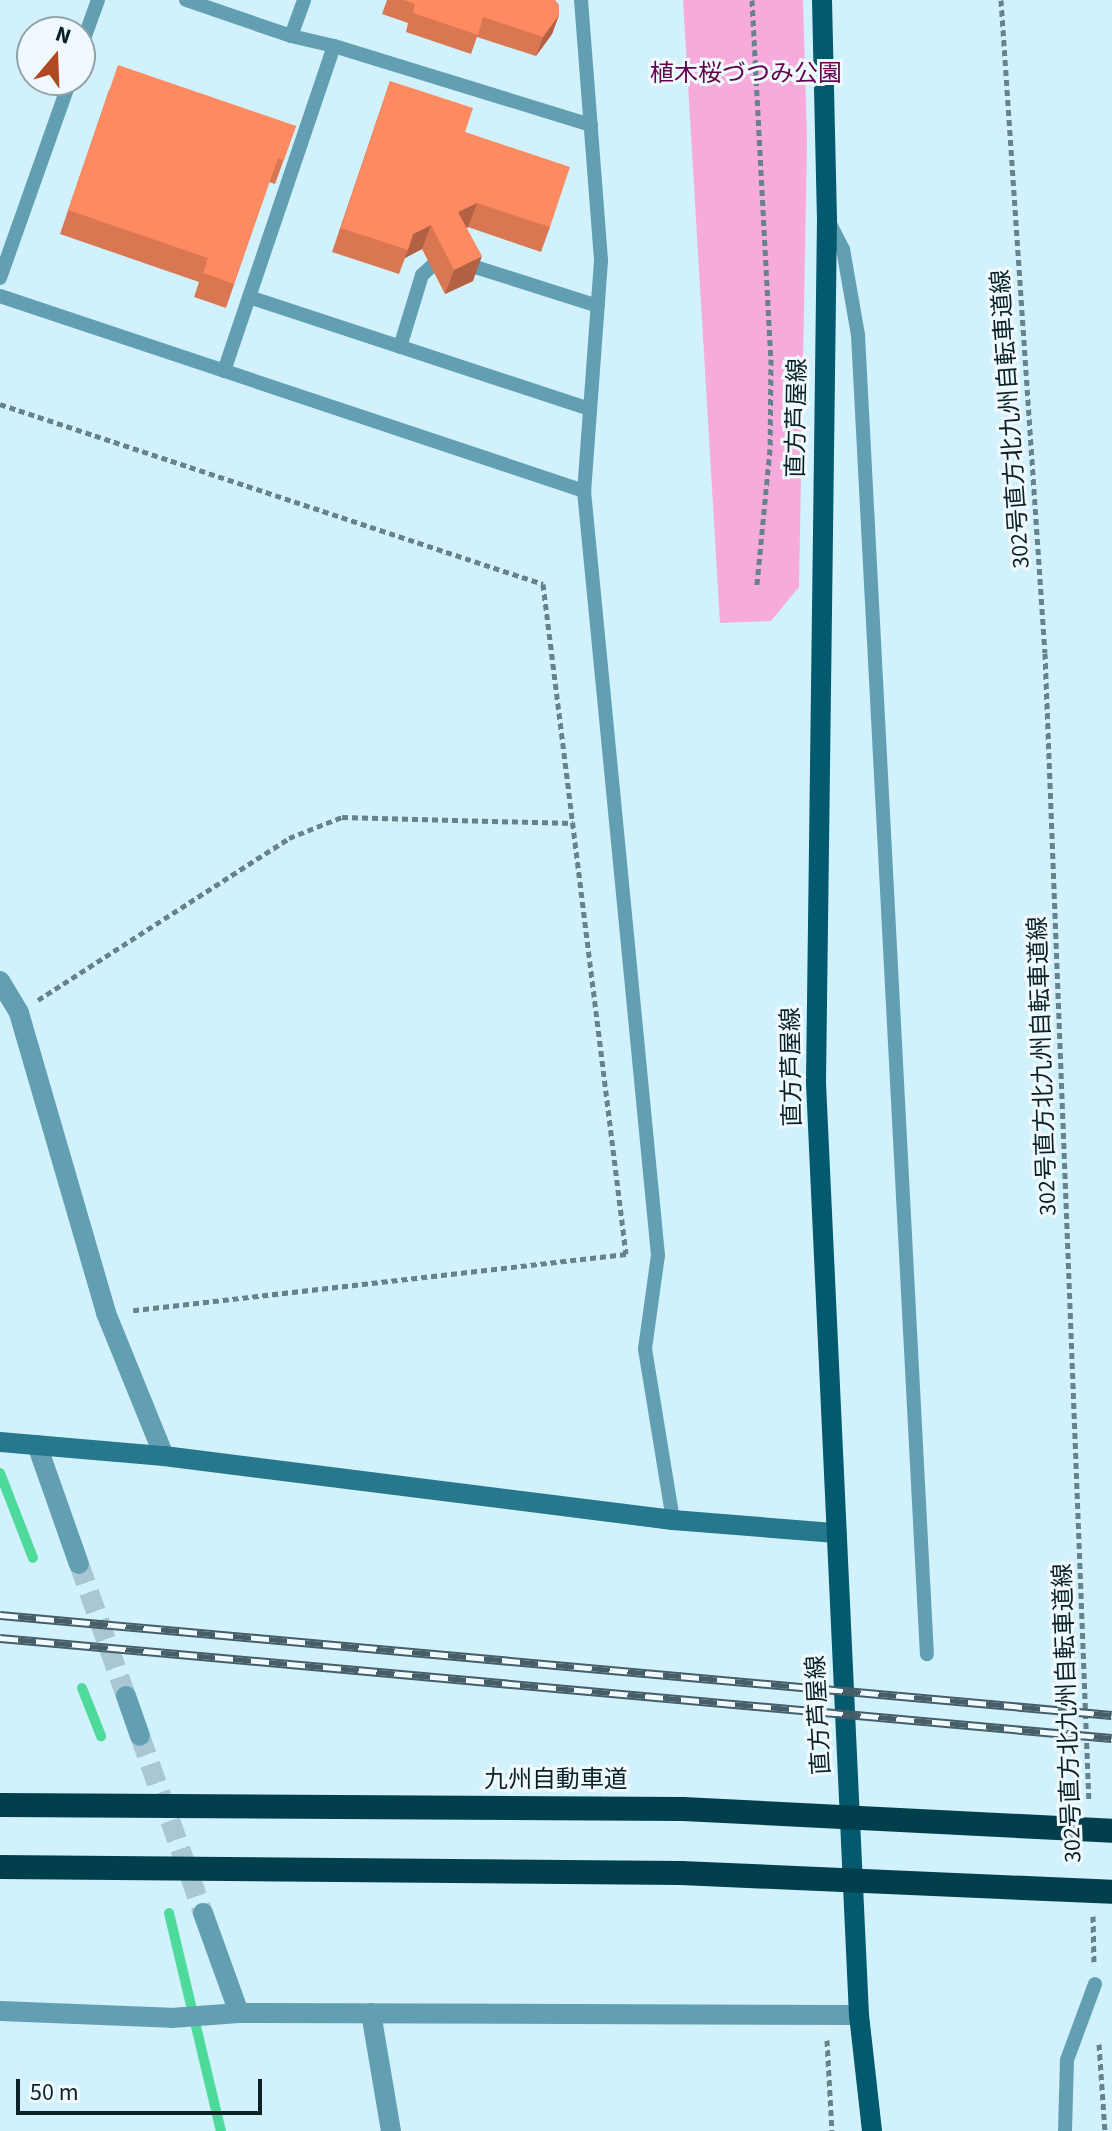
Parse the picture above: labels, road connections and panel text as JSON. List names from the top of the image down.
{
  "streets": {
    "highway": ["九州自動車道"],
    "main road": ["直方芦屋線"],
    "path": ["302号直方北九州自転車道線"]
  },
  "parks": ["植木桜づつみ公園"],
  "scale_bar": "50 m",
  "north": "top"
}
